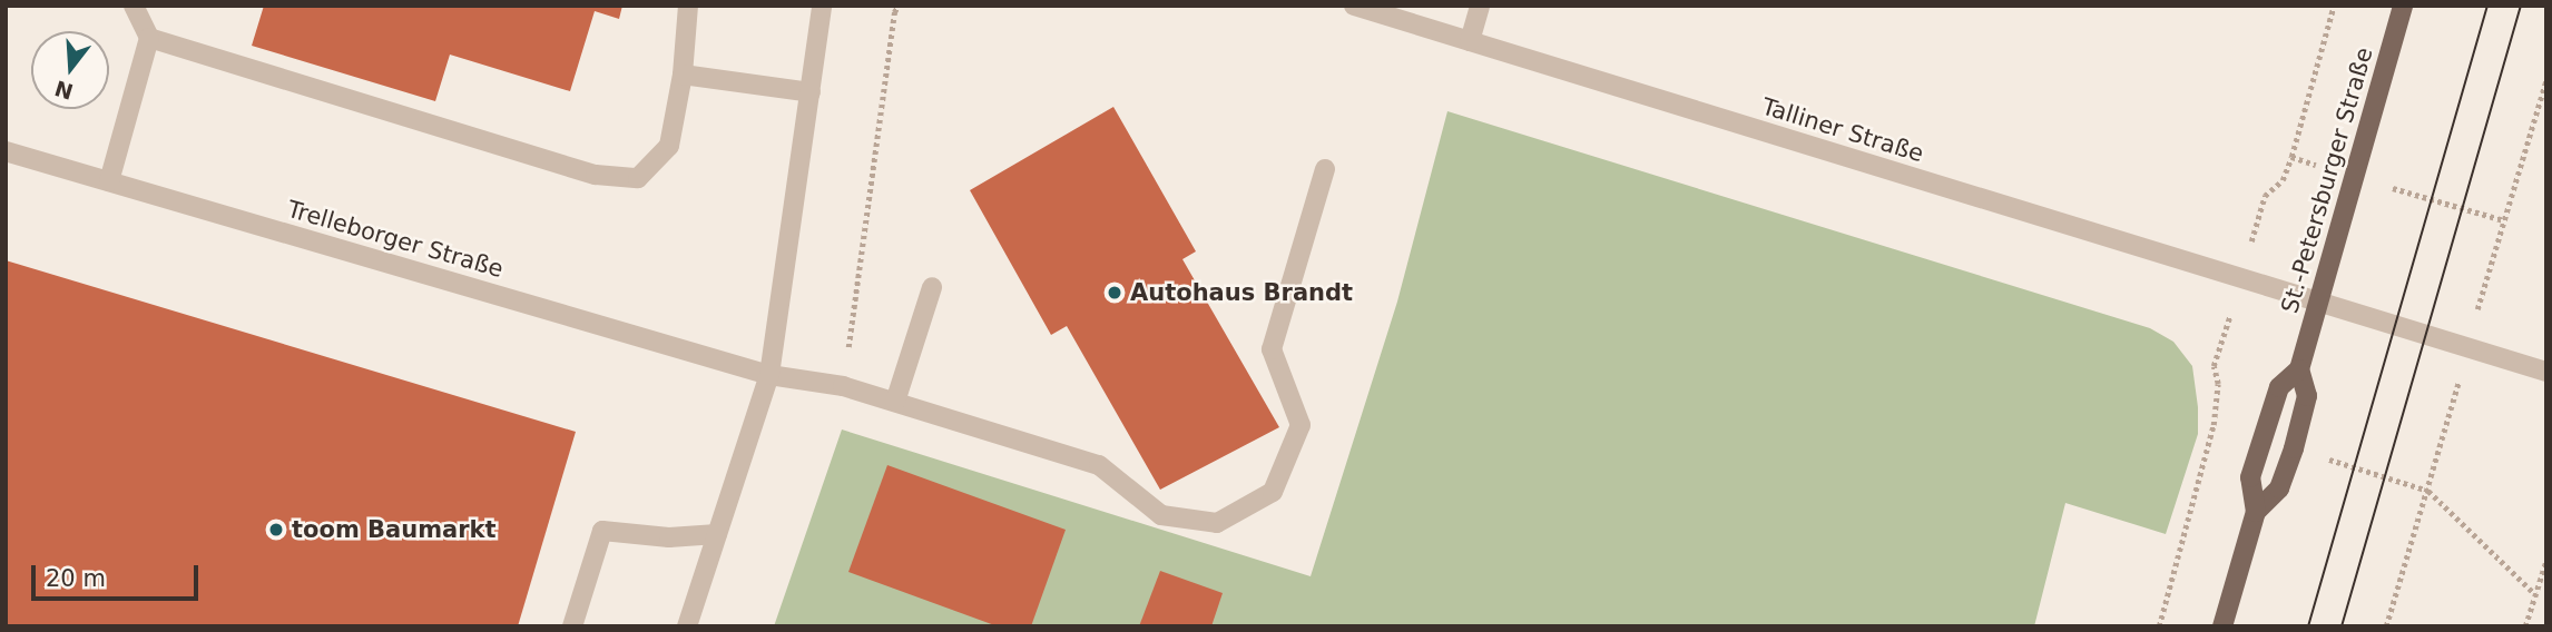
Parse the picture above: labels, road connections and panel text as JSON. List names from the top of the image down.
{
  "streets": {
    "main road": ["St.-Petersburger Straße"],
    "street": ["Talliner Straße", "Trelleborger Straße"]
  },
  "crossings": [
    ["Talliner Straße", "St.-Petersburger Straße"]
  ],
  "places": ["Autohaus Brandt", "toom Baumarkt"],
  "scale_bar": "20 m",
  "north": "bottom"
}
